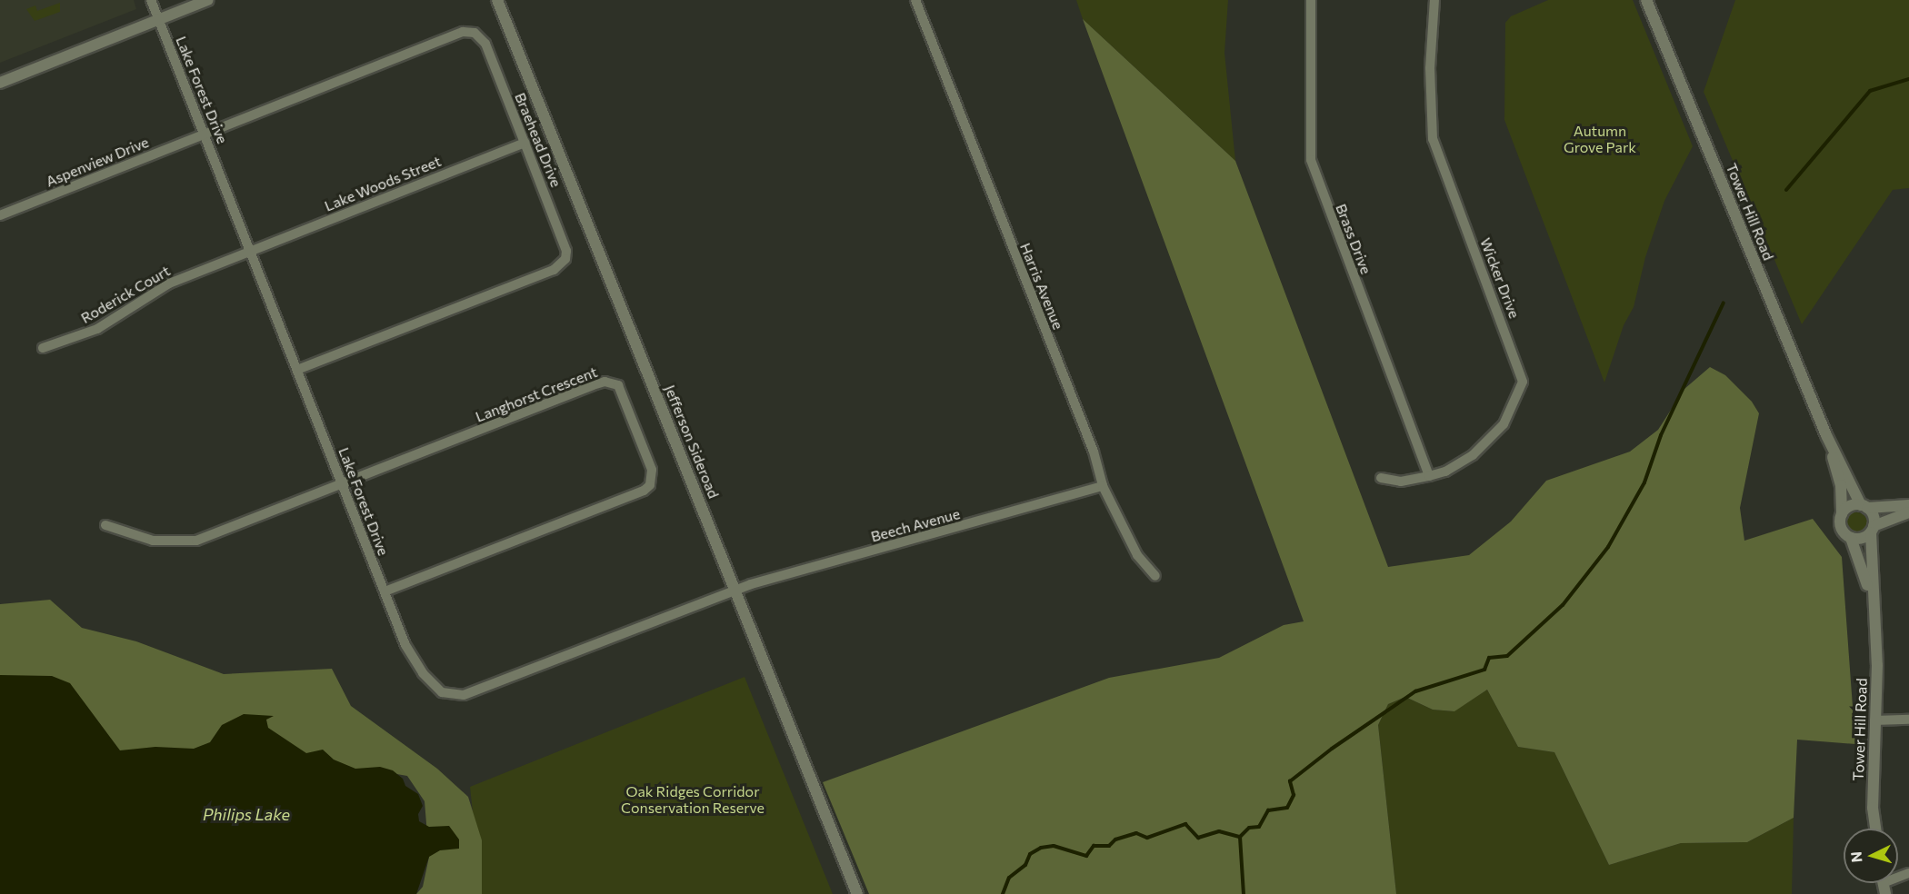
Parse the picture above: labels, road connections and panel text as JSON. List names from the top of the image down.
{
  "streets": {
    "street": [
      "Lake Forest Drive",
      "Braehead Drive",
      "Aspenview Drive",
      "Lake Woods Street",
      "Tower Hill Road",
      "Brass Drive",
      "Wicker Drive",
      "Harris Avenue",
      "Roderick Court",
      "Langhorst Crescent",
      "Jefferson Sideroad",
      "Beech Avenue"
    ]
  },
  "crossings": [
    ["Lake Forest Drive", "Braehead Drive"],
    ["Lake Forest Drive", "Aspenview Drive"],
    ["Lake Forest Drive", "Lake Woods Street"],
    ["Lake Forest Drive", "Roderick Court"],
    ["Lake Forest Drive", "Langhorst Crescent"],
    ["Lake Forest Drive", "Jefferson Sideroad"],
    ["Lake Forest Drive", "Beech Avenue"],
    ["Braehead Drive", "Aspenview Drive"],
    ["Braehead Drive", "Lake Woods Street"],
    ["Lake Woods Street", "Roderick Court"],
    ["Brass Drive", "Wicker Drive"],
    ["Harris Avenue", "Beech Avenue"],
    ["Jefferson Sideroad", "Beech Avenue"]
  ],
  "water": ["Philips Lake"],
  "parks": ["Autumn Grove Park", "Oak Ridges Corridor Conservation Reserve"],
  "north": "left"
}
